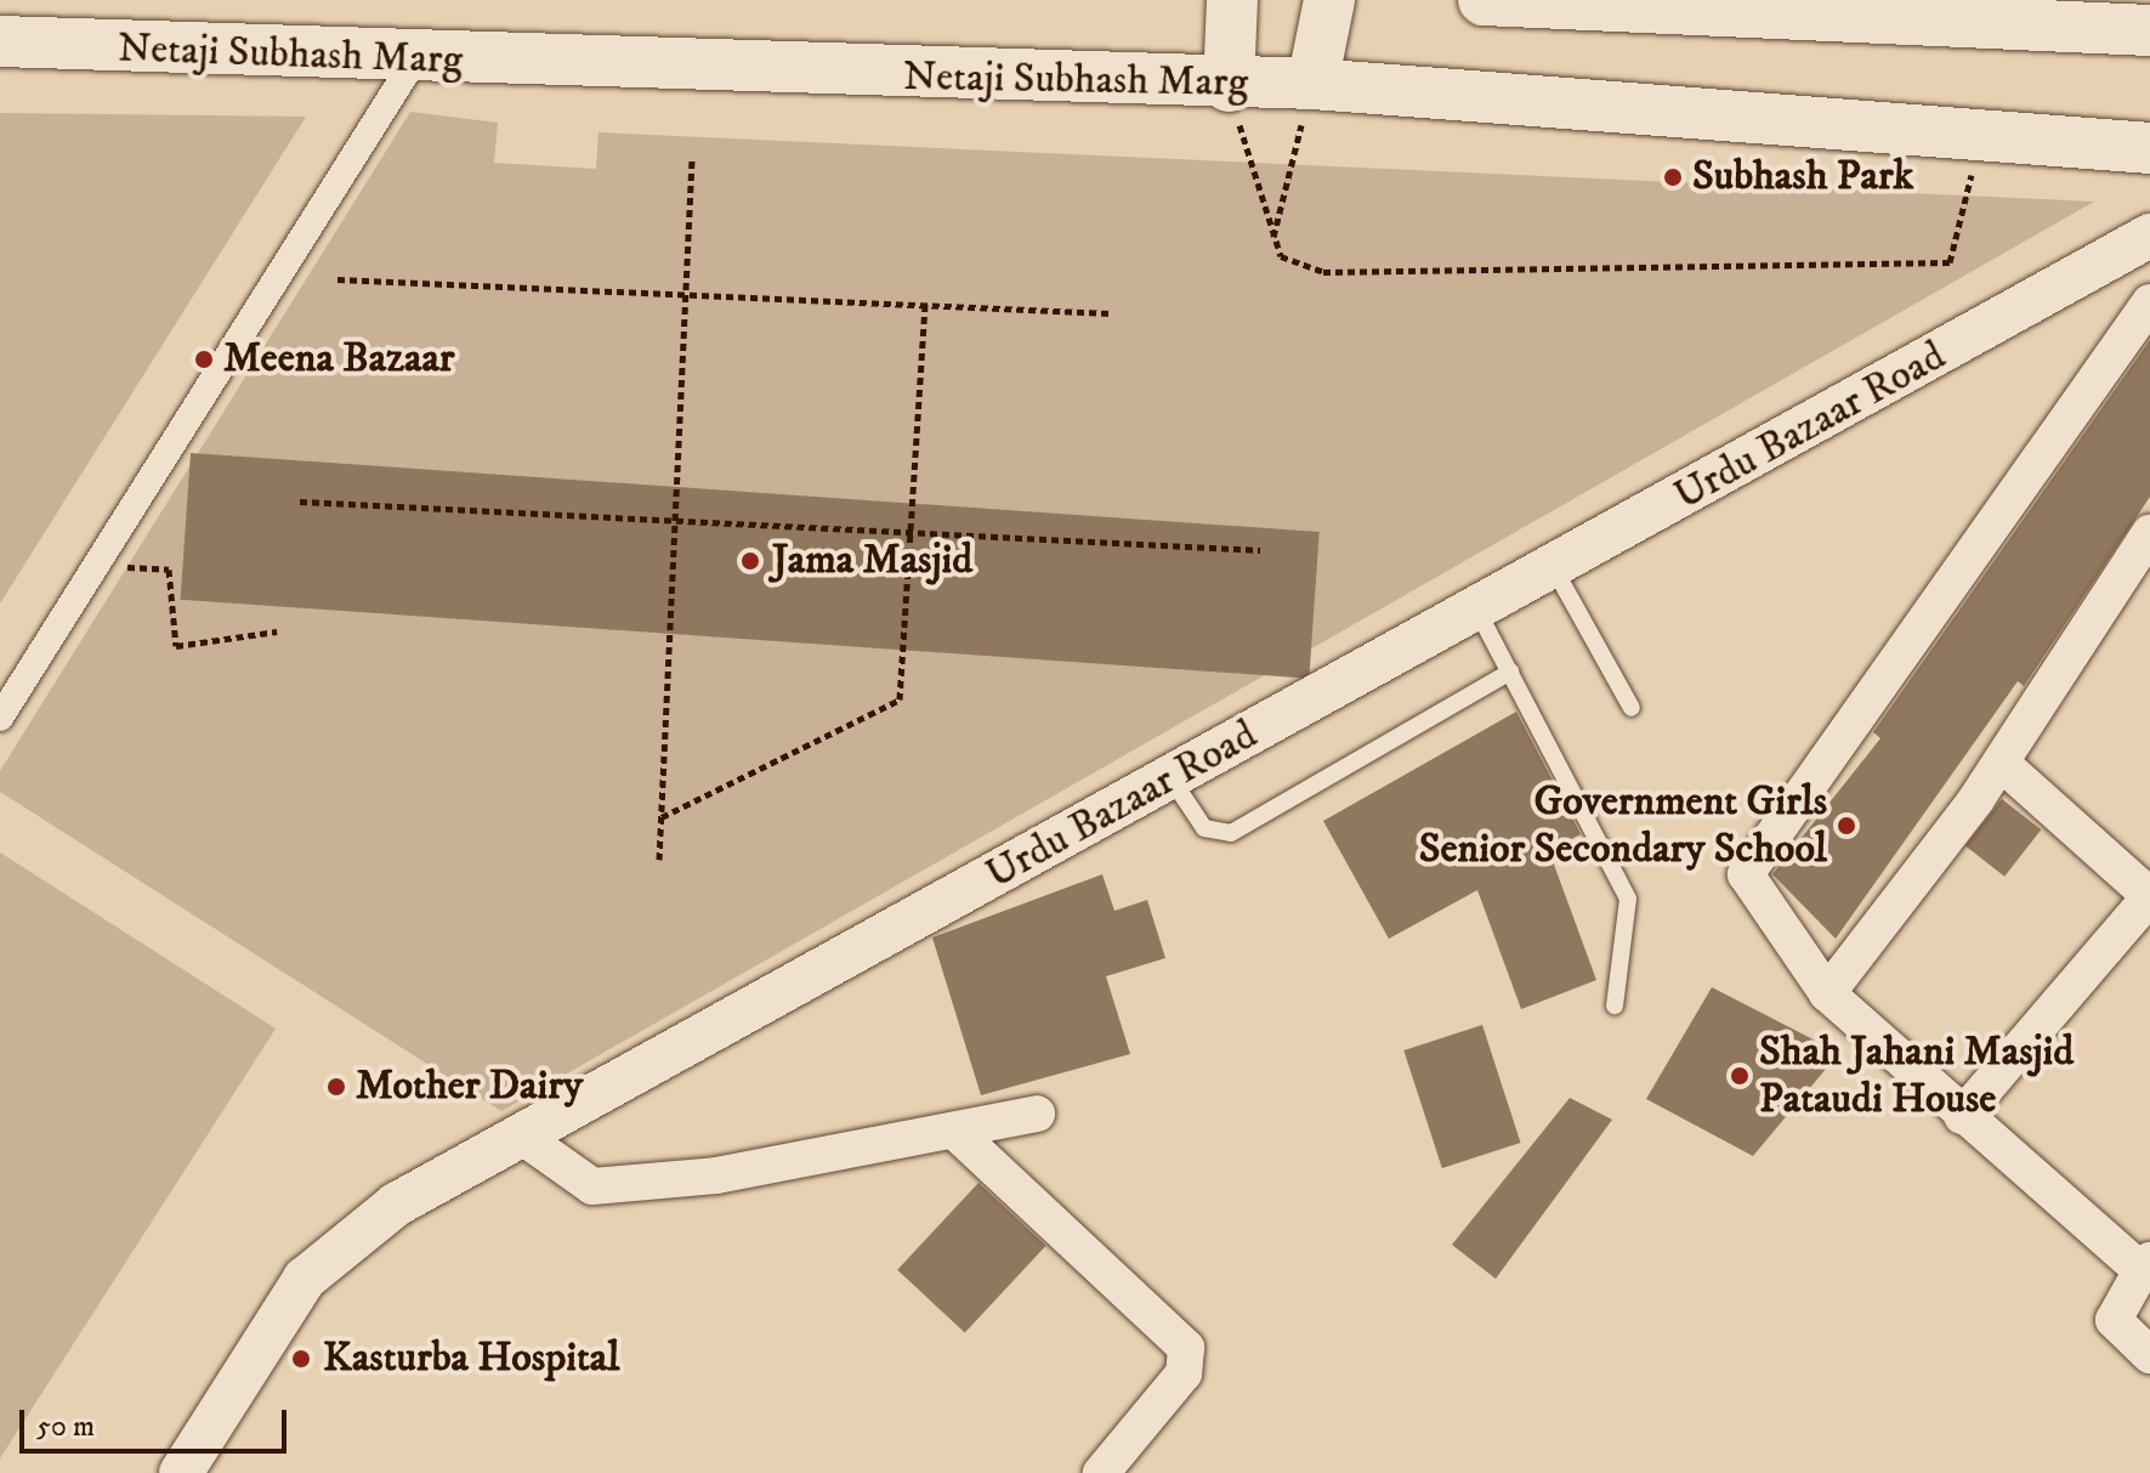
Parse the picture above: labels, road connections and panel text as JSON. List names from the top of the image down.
{
  "streets": {
    "main road": ["Netaji Subhash Marg"],
    "street": ["Urdu Bazaar Road"]
  },
  "places": [
    "Subhash Park",
    "Meena Bazaar",
    "Jama Masjid",
    "Government Girls Senior Secondary School",
    "Shah Jahani Masjid Pataudi House",
    "Mother Dairy",
    "Kasturba Hospital"
  ],
  "scale_bar": "50 m"
}
